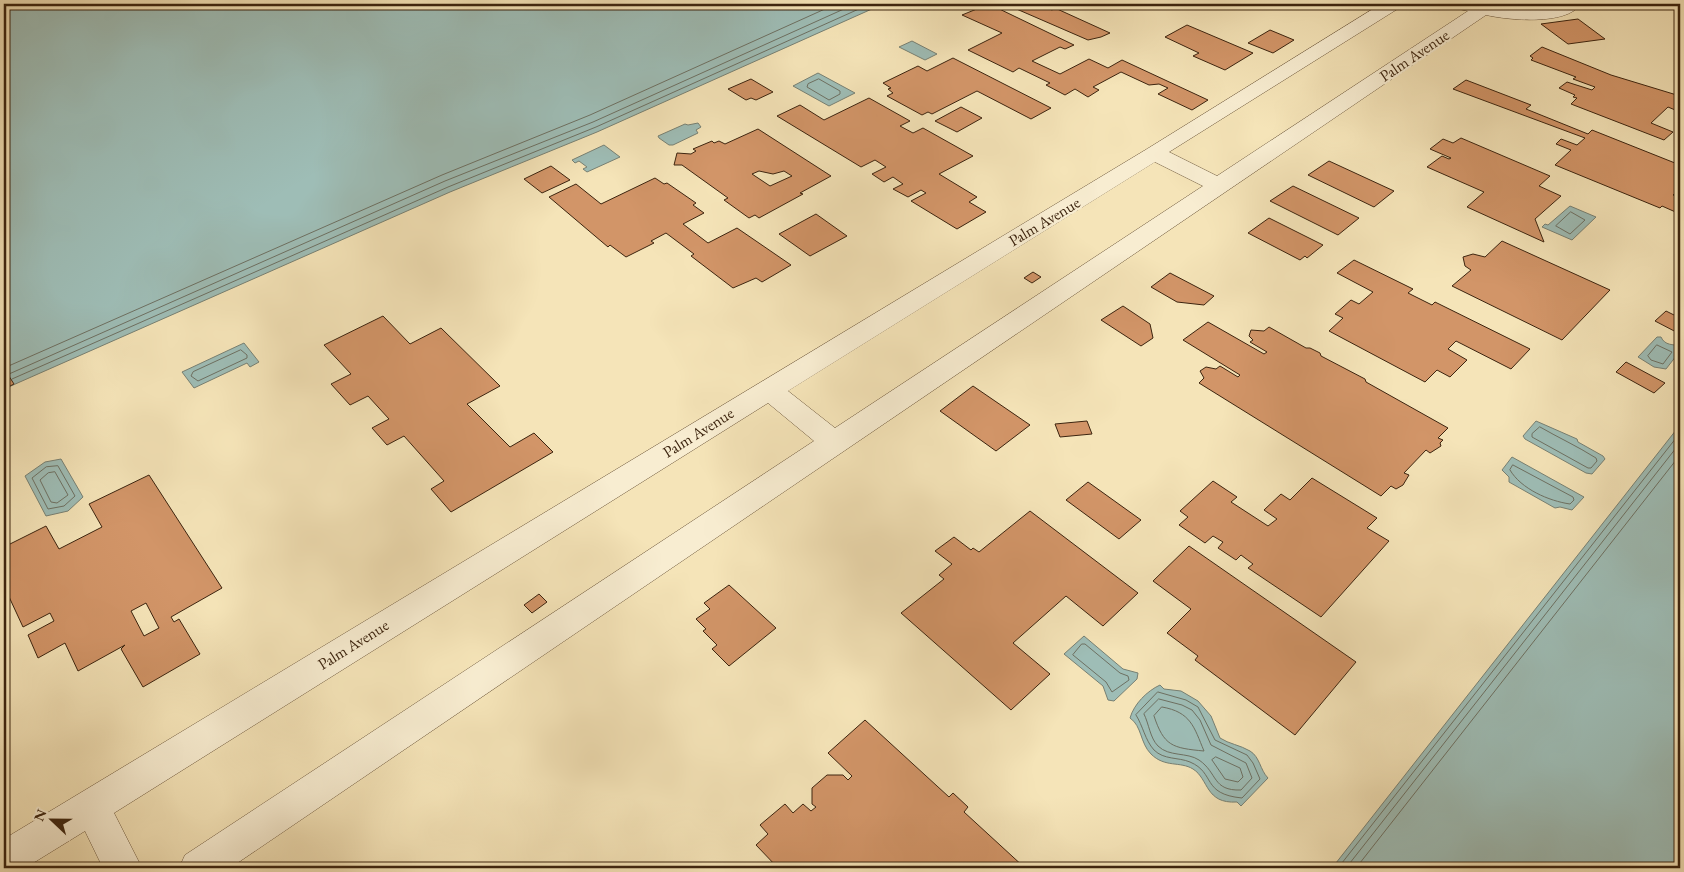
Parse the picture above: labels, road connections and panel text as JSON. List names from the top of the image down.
{
  "streets": {
    "street": ["Palm Avenue"]
  },
  "north": "left"
}
